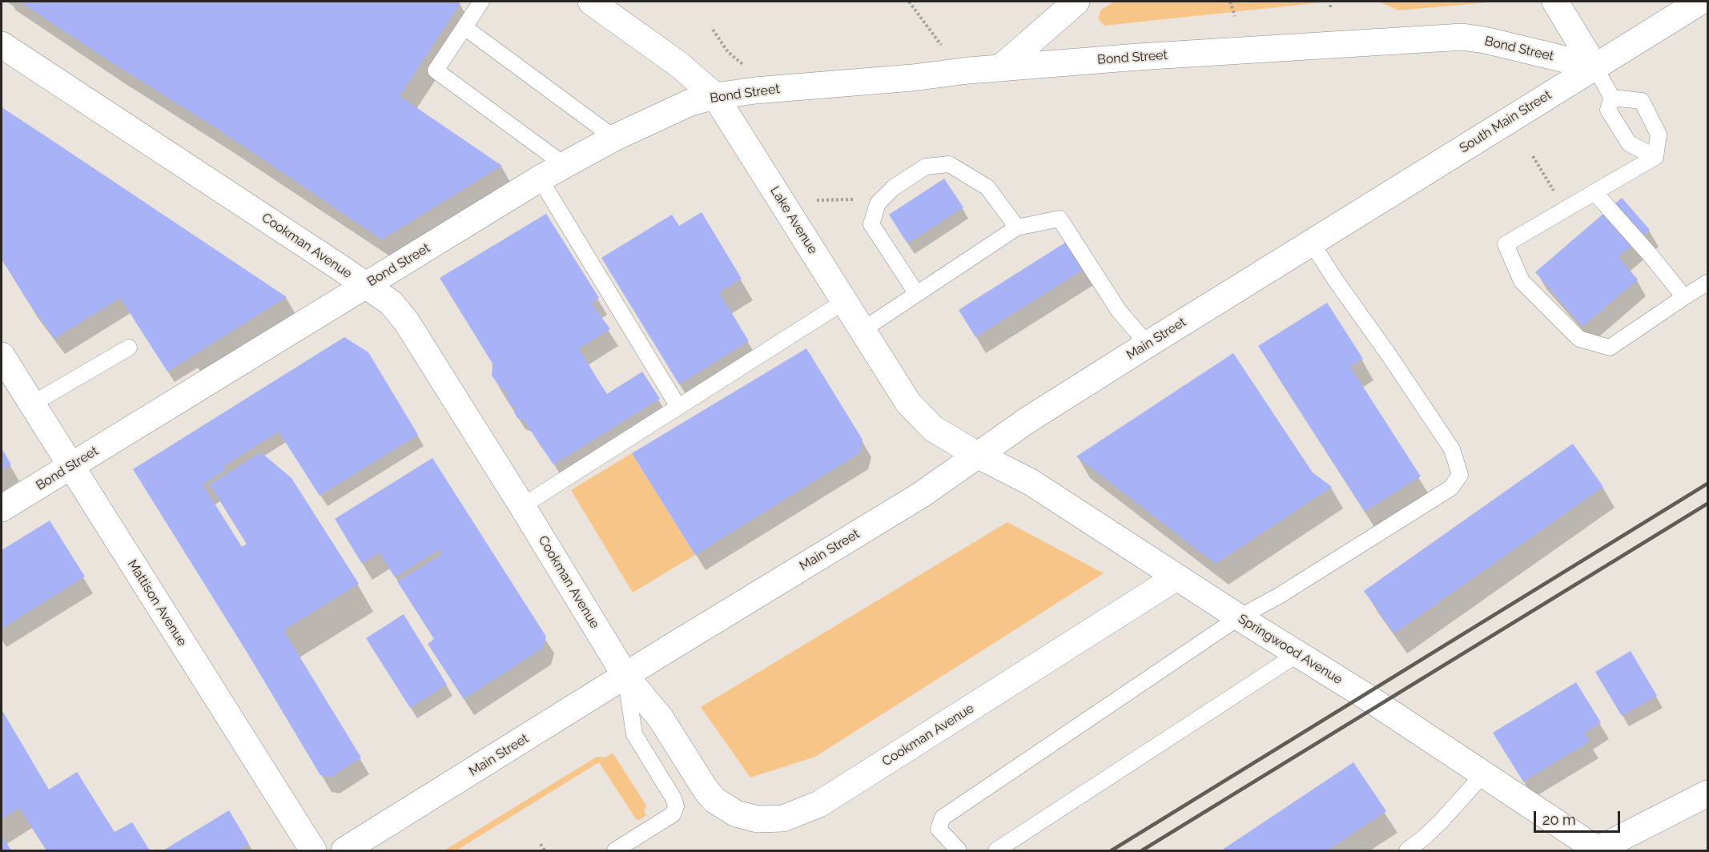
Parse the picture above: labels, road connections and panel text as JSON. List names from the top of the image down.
{
  "streets": {
    "street": [
      "Bond Street",
      "South Main Street",
      "Lake Avenue",
      "Cookman Avenue",
      "Main Street",
      "Mattison Avenue",
      "Springwood Avenue"
    ]
  },
  "crossings": [
    ["Bond Street", "South Main Street"],
    ["Bond Street", "Lake Avenue"],
    ["Bond Street", "Cookman Avenue"],
    ["Bond Street", "Mattison Avenue"],
    ["South Main Street", "Main Street"],
    ["Lake Avenue", "Main Street"],
    ["Lake Avenue", "Springwood Avenue"],
    ["Cookman Avenue", "Main Street"],
    ["Cookman Avenue", "Springwood Avenue"],
    ["Main Street", "Springwood Avenue"]
  ],
  "scale_bar": "20 m"
}
